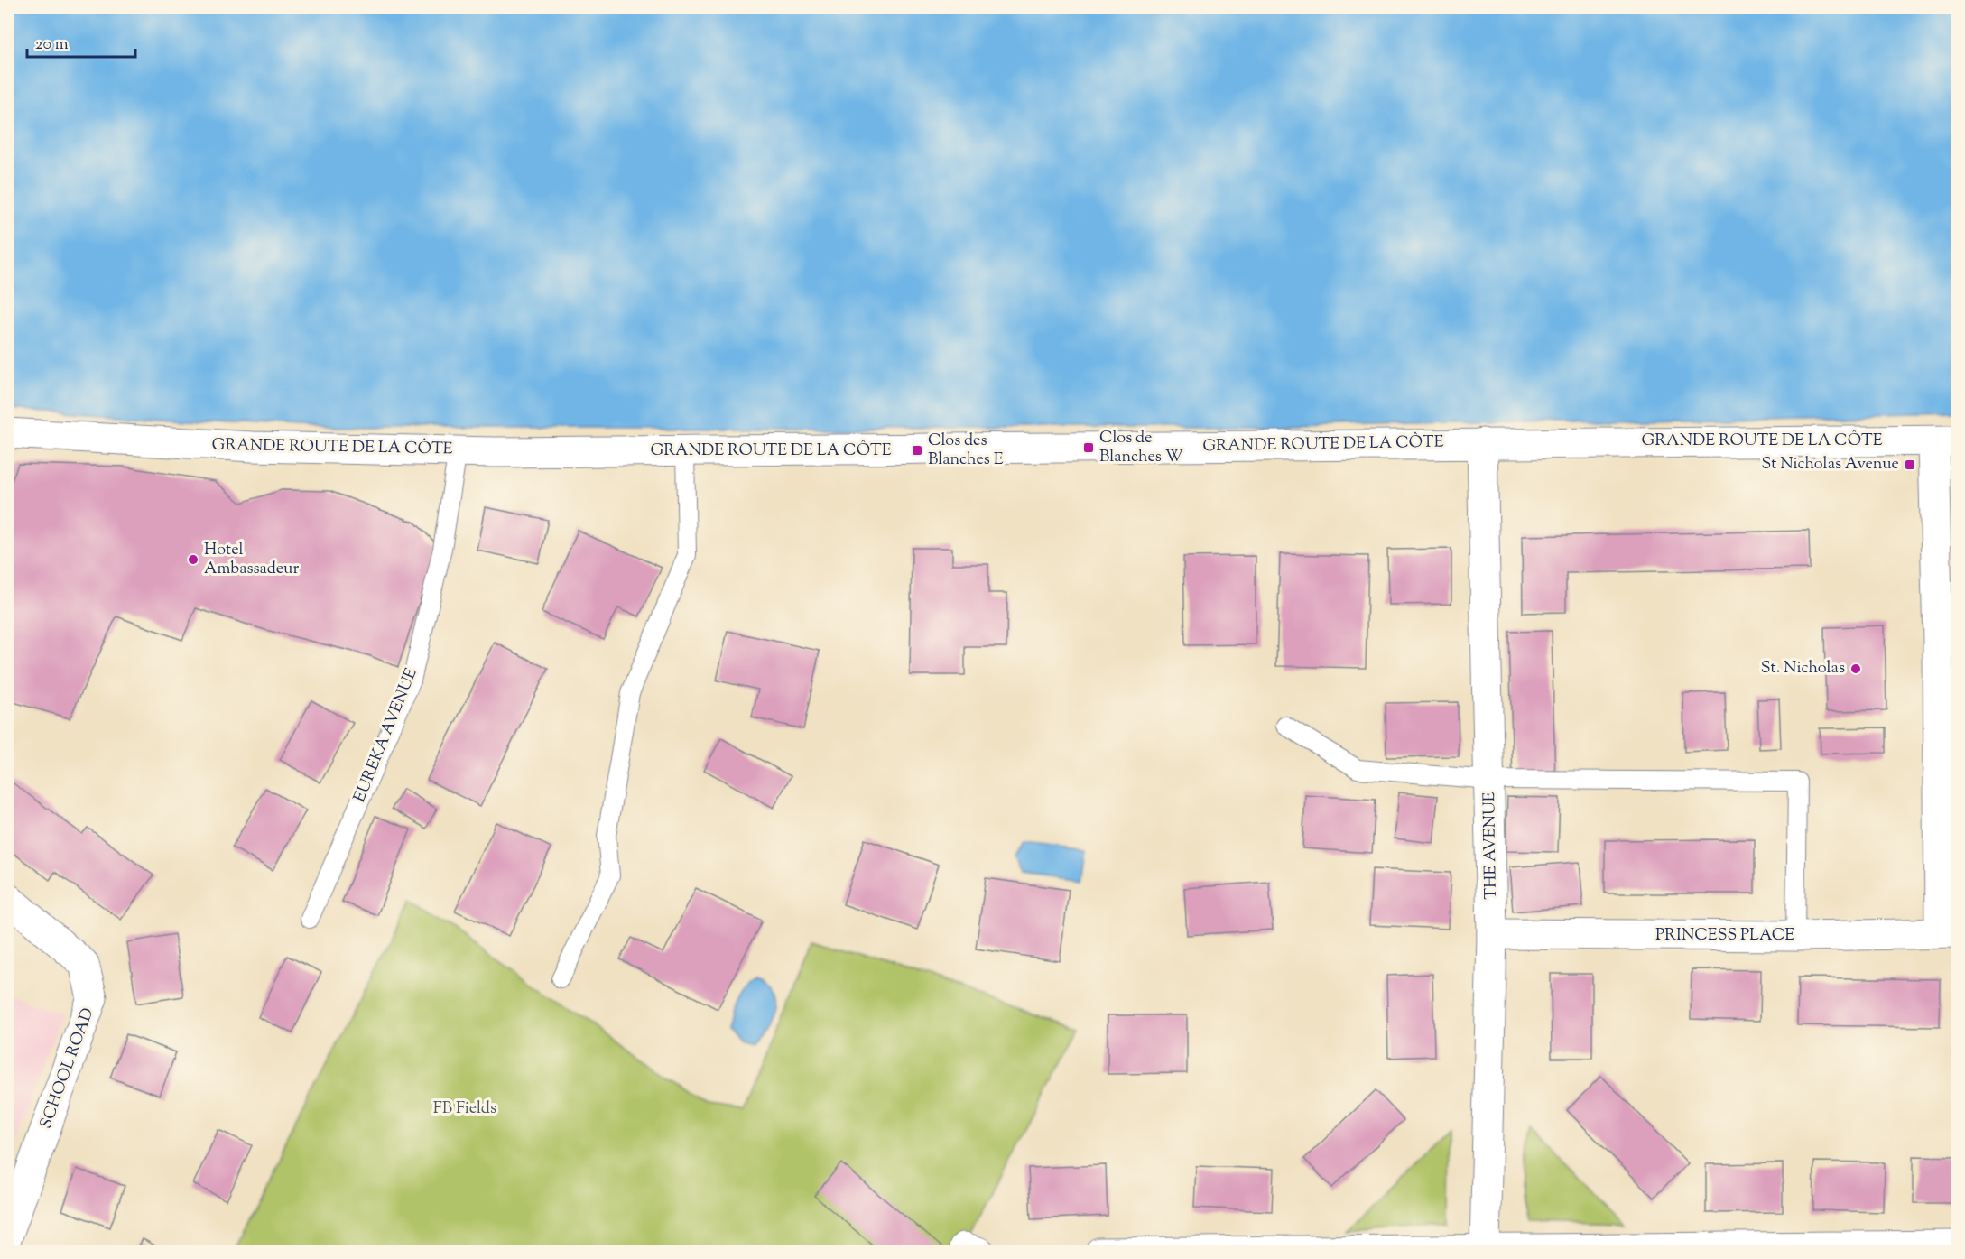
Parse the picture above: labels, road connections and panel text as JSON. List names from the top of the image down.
{
  "streets": {
    "street": [
      "GRANDE ROUTE DE LA CÔTE",
      "THE AVENUE",
      "PRINCESS PLACE",
      "SCHOOL ROAD"
    ],
    "lane": ["EUREKA AVENUE"]
  },
  "crossings": [
    ["GRANDE ROUTE DE LA CÔTE", "EUREKA AVENUE"],
    ["GRANDE ROUTE DE LA CÔTE", "THE AVENUE"],
    ["THE AVENUE", "PRINCESS PLACE"]
  ],
  "parks": ["FB Fields"],
  "places": {
    "transit": ["Clos de Blanches W", "Clos des Blanches E", "St Nicholas Avenue"],
    "other": ["Hotel Ambassadeur", "St. Nicholas"]
  },
  "scale_bar": "20 m"
}
